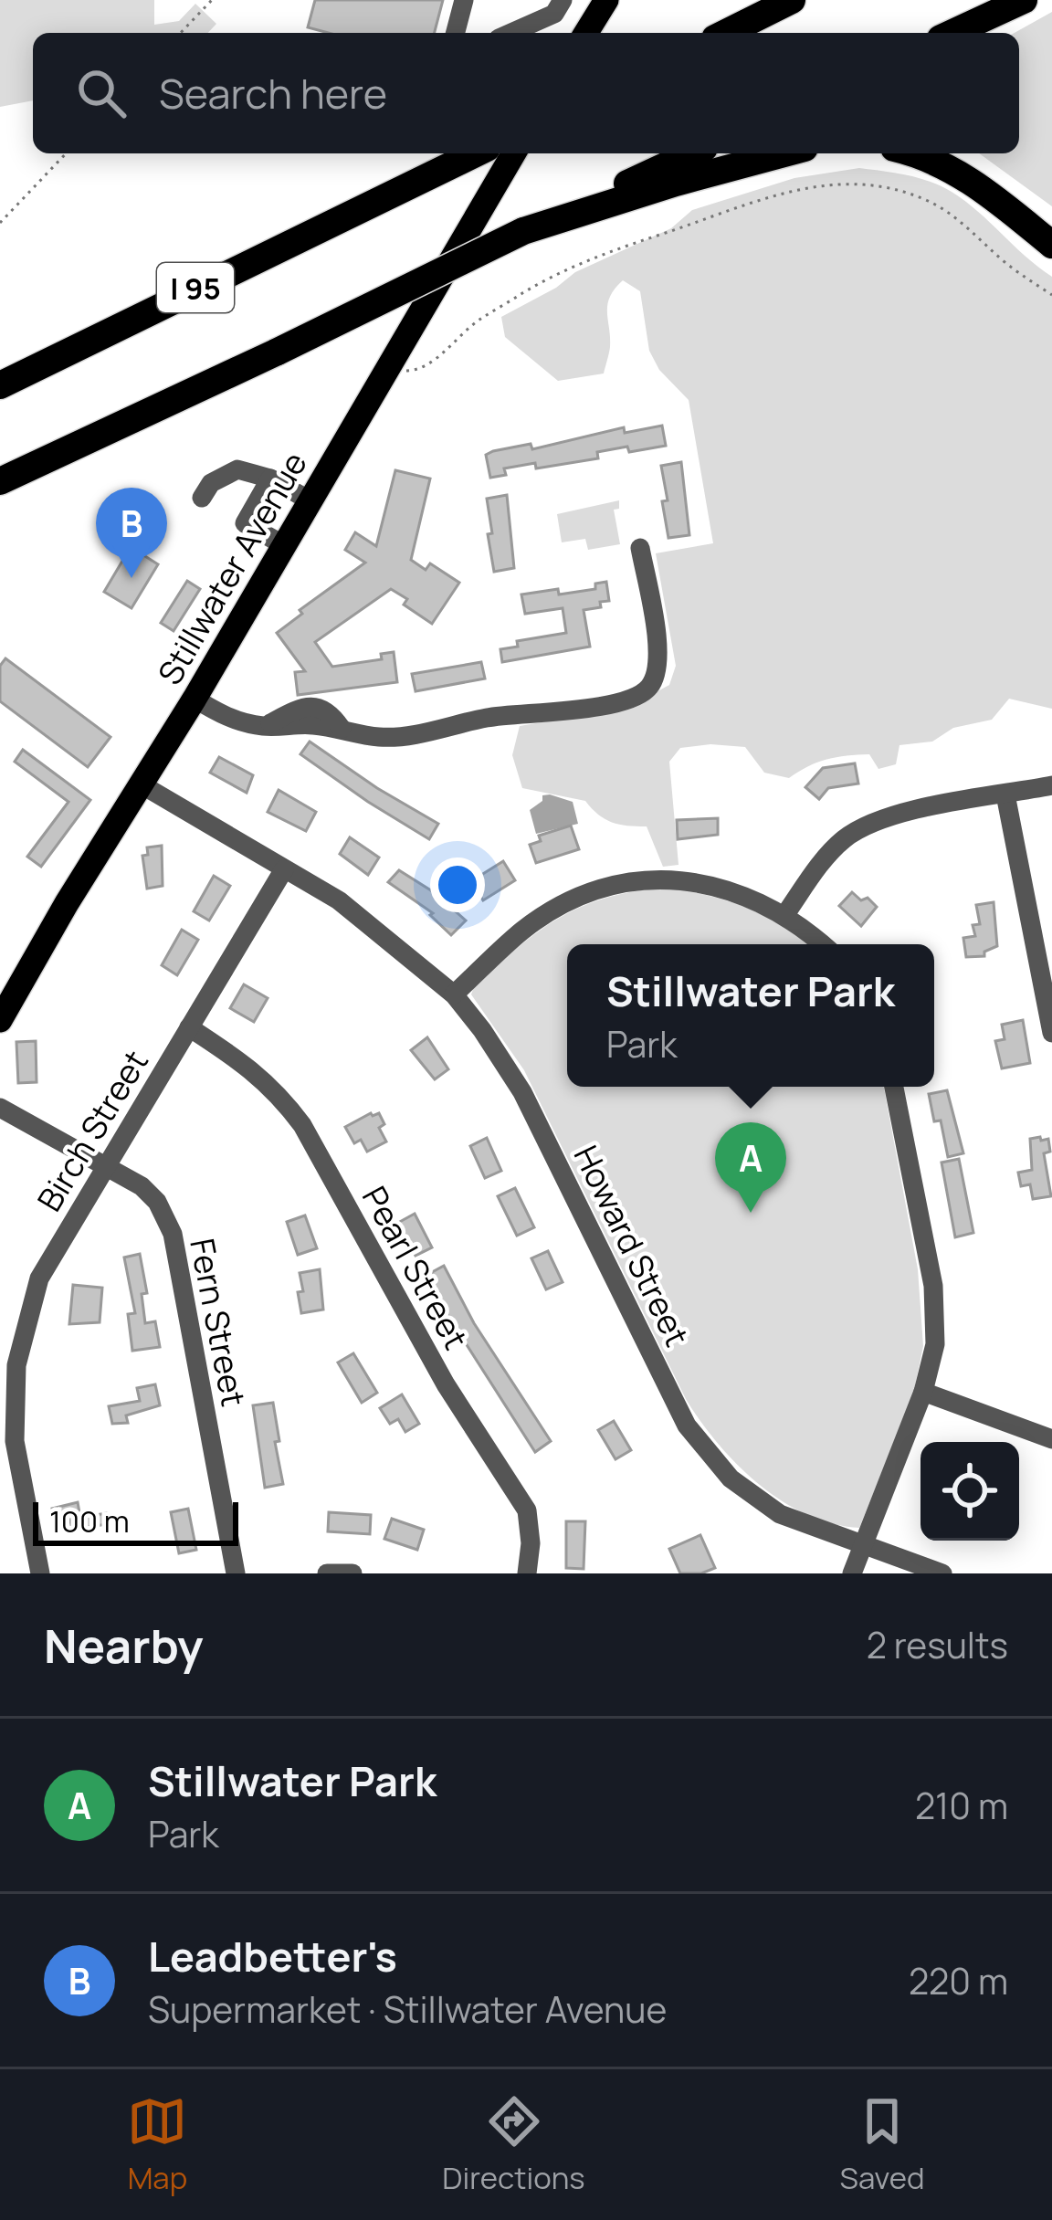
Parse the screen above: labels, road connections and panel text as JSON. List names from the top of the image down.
{
  "streets": {
    "highway": ["I 95"],
    "main road": ["Stillwater Avenue"],
    "street": [
      "Birch Street",
      "Howard Street",
      "Pearl Street",
      "Fern Street"
    ]
  },
  "crossings": [
    ["Stillwater Avenue", "Howard Street"],
    ["Birch Street", "Howard Street"],
    ["Birch Street", "Pearl Street"],
    ["Birch Street", "Fern Street"]
  ],
  "scale_bar": "100 m",
  "page": {
    "search": "Search here",
    "pins": ["B", "A"],
    "popup": ["Stillwater Park", "Park"],
    "scale": "100 m",
    "heading": ["Nearby", "2 results"],
    "list": [
      {
        "mark": "A",
        "name": "Stillwater Park",
        "note": "Park",
        "value": "210 m"
      },
      {
        "mark": "B",
        "name": "Leadbetter's",
        "note": "Supermarket · Stillwater Avenue",
        "value": "220 m"
      }
    ],
    "nav": ["Map", "Directions", "Saved"]
  }
}
